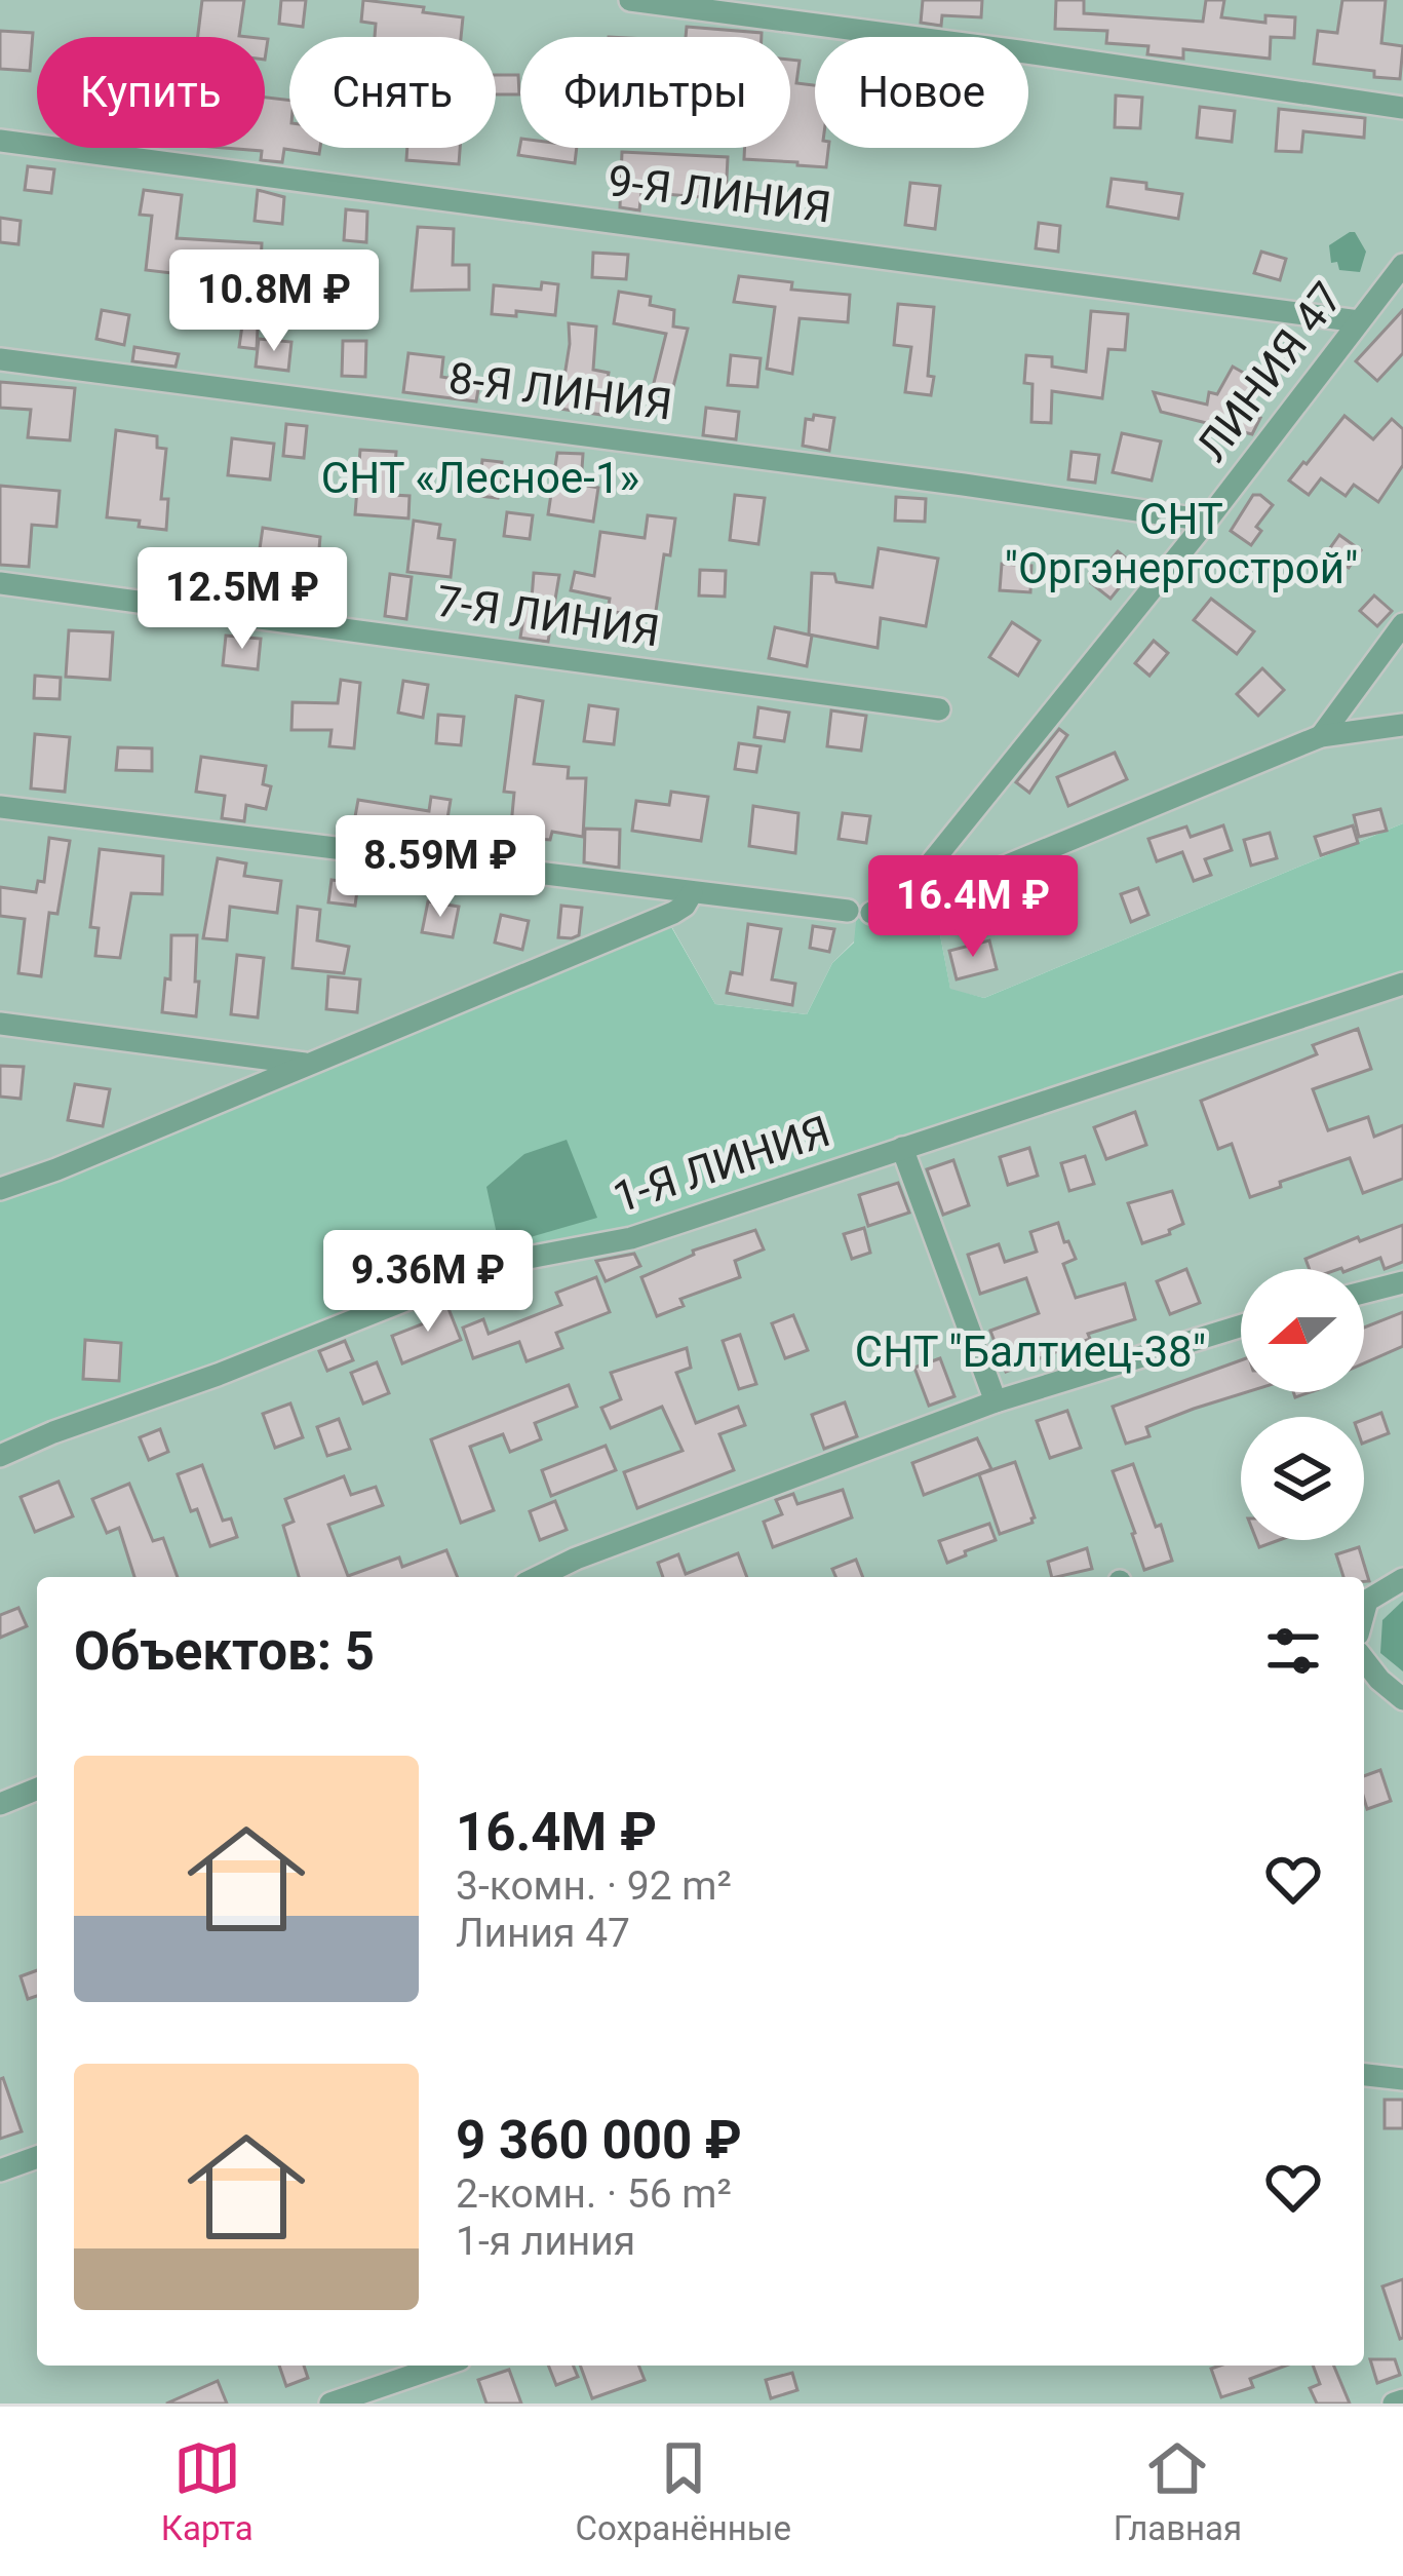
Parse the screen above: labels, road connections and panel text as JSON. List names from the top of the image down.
{
  "streets": {
    "street": [
      "9-Я ЛИНИЯ",
      "ЛИНИЯ 47",
      "8-Я ЛИНИЯ",
      "7-Я ЛИНИЯ",
      "1-Я ЛИНИЯ"
    ]
  },
  "crossings": [
    ["9-Я ЛИНИЯ", "ЛИНИЯ 47"],
    ["ЛИНИЯ 47", "8-Я ЛИНИЯ"]
  ],
  "parks": ["СНТ «Лесное-1»", "СНТ \"Оргэнергострой\"", "СНТ \"Балтиец-38\""],
  "north": "left",
  "page": {
    "chip": [
      "Купить",
      "Снять",
      "Фильтры",
      "Новое"
    ],
    "price": [
      "10.8M ₽",
      "12.5M ₽",
      "8.59M ₽",
      "16.4M ₽",
      "9.36M ₽"
    ],
    "heading": "Объектов: 5",
    "list": [
      {
        "name": "16.4M ₽",
        "note": "3-комн. · 92 m² · Линия 47"
      },
      {
        "name": "9 360 000 ₽",
        "note": "2-комн. · 56 m² · 1-я линия"
      }
    ],
    "tabs": ["Карта", "Сохранённые", "Главная"]
  }
}
